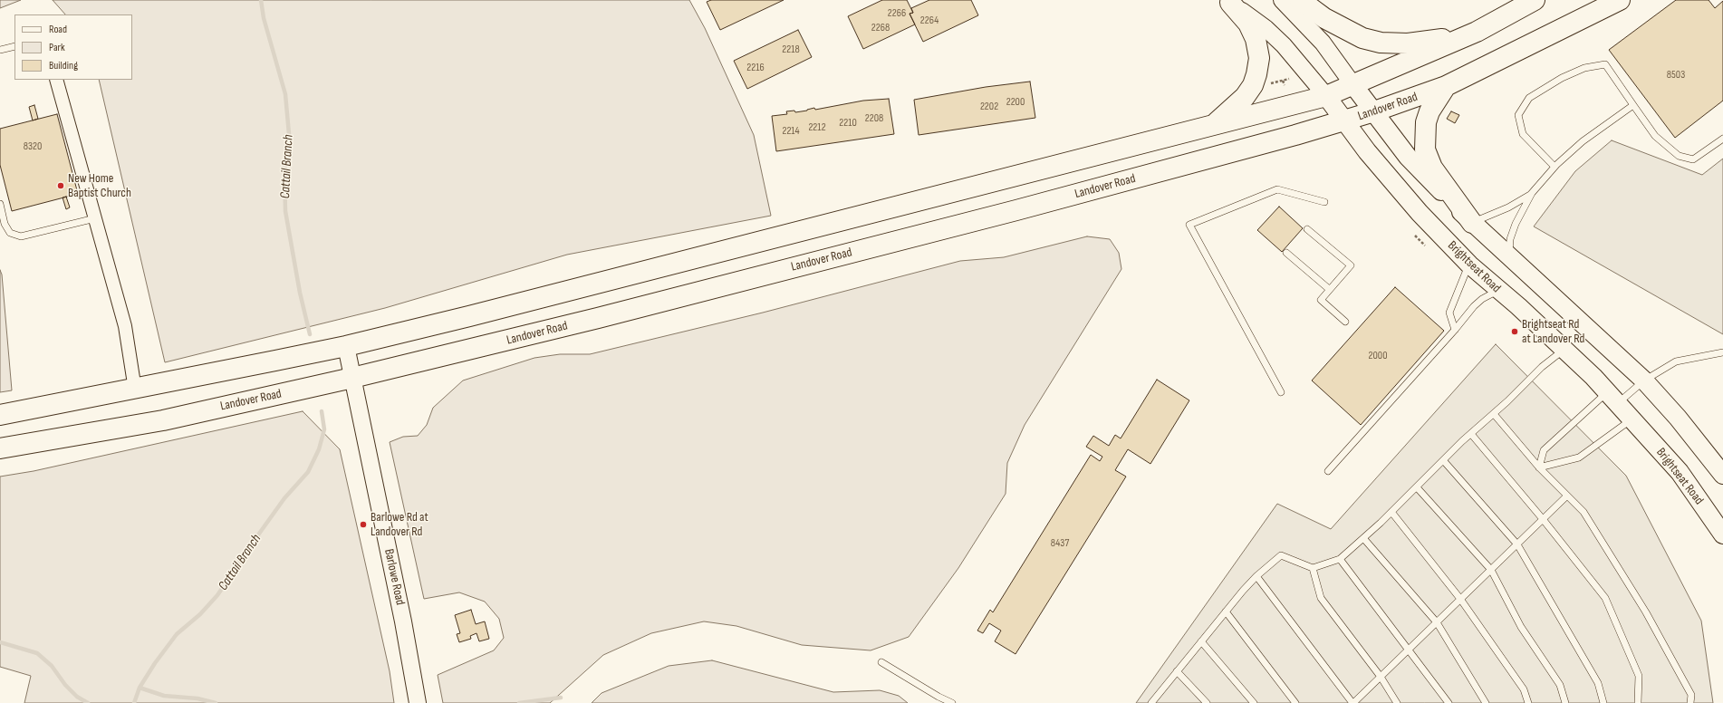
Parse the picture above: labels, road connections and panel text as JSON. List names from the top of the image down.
{
  "streets": {
    "main road": ["Landover Road", "Brightseat Road"],
    "street": ["Barlowe Road"]
  },
  "crossings": [
    ["Landover Road", "Brightseat Road"],
    ["Landover Road", "Barlowe Road"]
  ],
  "water": ["Cattail Branch"],
  "places": ["New Home Baptist Church", "Brightseat Rd at Landover Rd", "Barlowe Rd at Landover Rd"],
  "house_numbers": [
    "2266",
    "2264",
    "2268",
    "2218",
    "2216",
    "8503",
    "2200",
    "2202",
    "2208",
    "2210",
    "2212",
    "2214",
    "8320",
    "2000",
    "8437"
  ],
  "legend": ["Road", "Park", "Building"]
}
